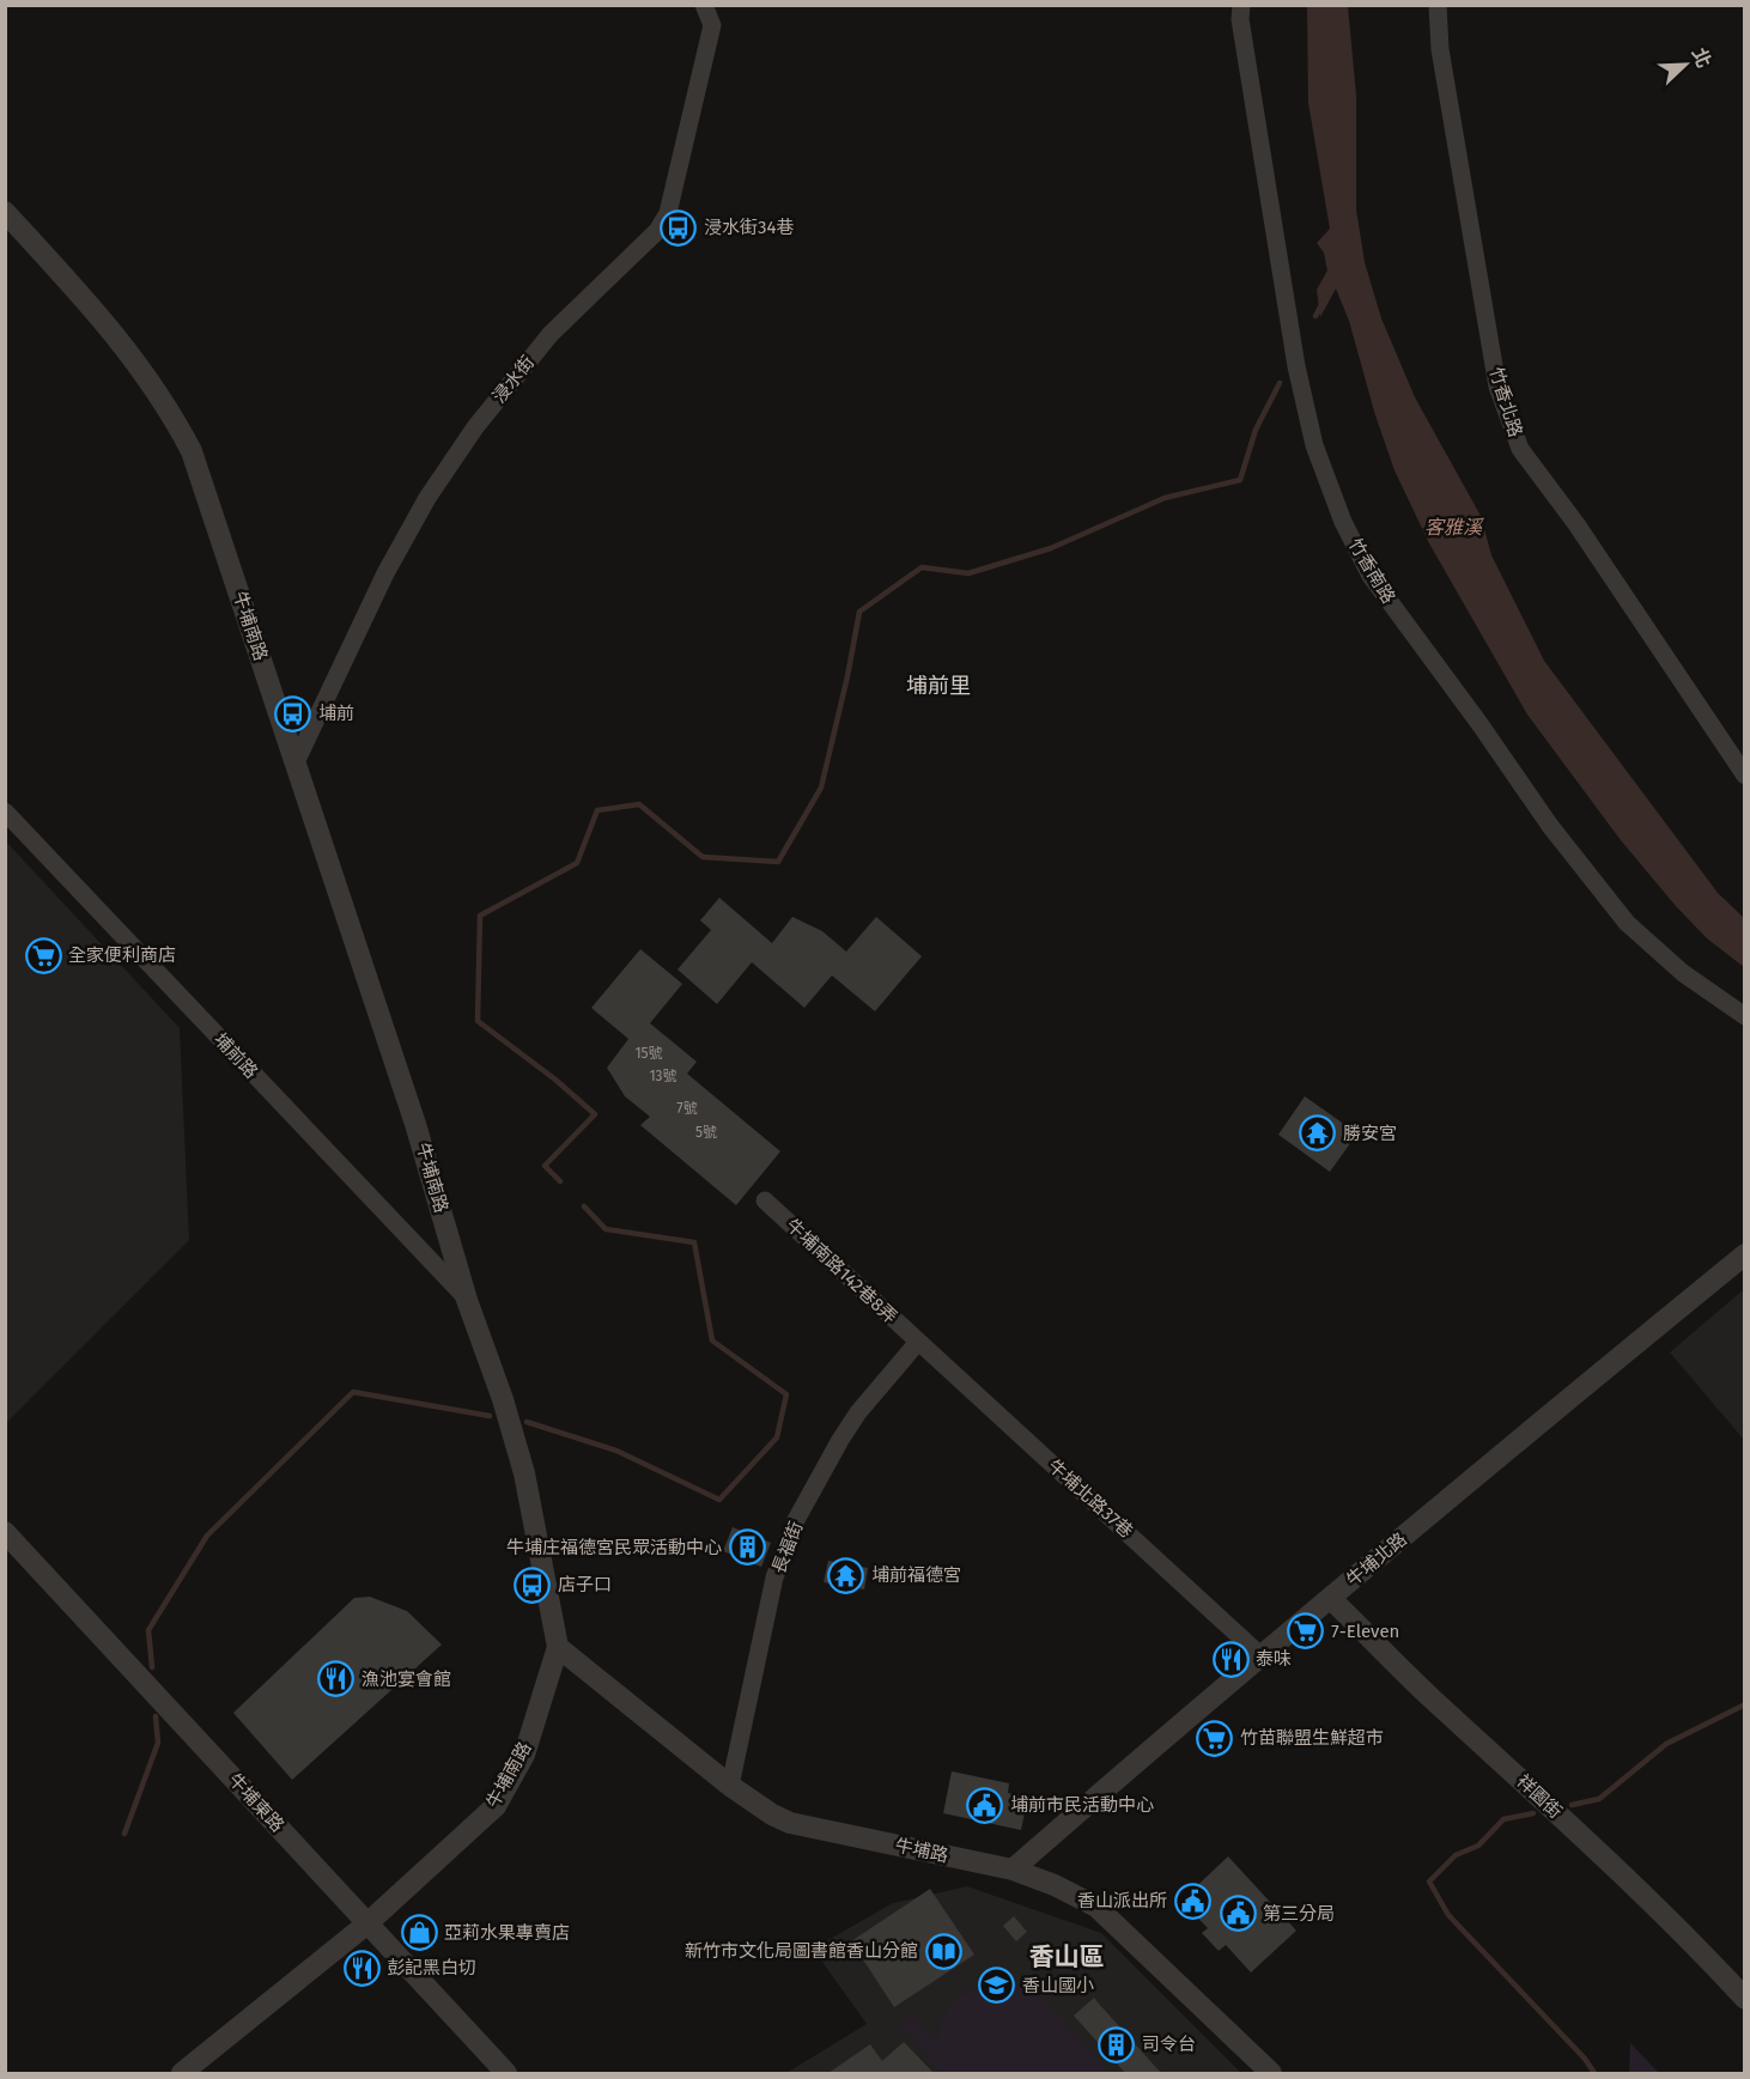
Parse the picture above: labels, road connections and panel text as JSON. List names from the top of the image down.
{
  "streets": {
    "street": [
      "浸水街",
      "竹香北路",
      "竹香南路",
      "牛埔南路",
      "埔前路",
      "牛埔南路142巷8弄",
      "牛埔北路37巷",
      "長福街",
      "牛埔北路",
      "祥園街",
      "牛埔東路",
      "牛埔路"
    ]
  },
  "crossings": [
    ["浸水街", "牛埔南路"],
    ["牛埔南路", "埔前路"],
    ["牛埔南路", "牛埔東路"],
    ["牛埔南路", "牛埔路"],
    ["牛埔南路142巷8弄", "牛埔北路37巷"],
    ["牛埔南路142巷8弄", "長福街"],
    ["牛埔北路37巷", "長福街"],
    ["牛埔北路37巷", "牛埔北路"],
    ["長福街", "牛埔路"],
    ["牛埔北路", "祥園街"],
    ["牛埔北路", "牛埔路"]
  ],
  "districts": ["埔前里", "香山區"],
  "water": ["客雅溪"],
  "places": {
    "bus stop": ["浸水街34巷", "埔前", "店子口"],
    "supermarket": ["全家便利商店", "7-Eleven", "竹苗聯盟生鮮超市"],
    "temple": ["勝安宮", "埔前福德宮"],
    "building": ["牛埔庄福德宮民眾活動中心", "司令台"],
    "restaurant": ["泰味", "漁池宴會館", "彭記黑白切"],
    "public building": ["埔前市民活動中心", "香山派出所", "第三分局"],
    "shop": ["亞莉水果專賣店"],
    "library": ["新竹市文化局圖書館香山分館"],
    "school or university": ["香山國小"]
  },
  "house_numbers": [
    "15號",
    "13號",
    "7號",
    "5號"
  ],
  "north": "top right"
}
